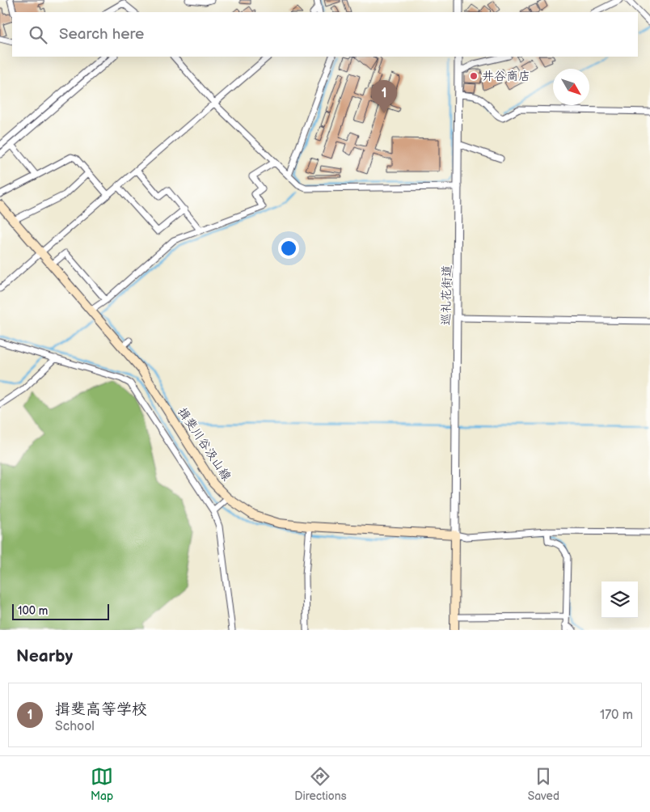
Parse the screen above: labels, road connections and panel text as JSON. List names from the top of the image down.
{
  "streets": {
    "main road": ["揖斐川谷汲山線"],
    "street": ["巡礼花街道"]
  },
  "crossings": [
    ["巡礼花街道", "揖斐川谷汲山線"]
  ],
  "places": ["井谷商店"],
  "scale_bar": "100 m",
  "north": "bottom right",
  "page": {
    "search": "Search here",
    "pins": "1",
    "scale": "100 m",
    "heading": "Nearby",
    "list": [
      {
        "mark": "1",
        "name": "揖斐高等学校",
        "note": "School",
        "value": "170 m"
      }
    ],
    "nav": ["Map", "Directions", "Saved"]
  }
}
